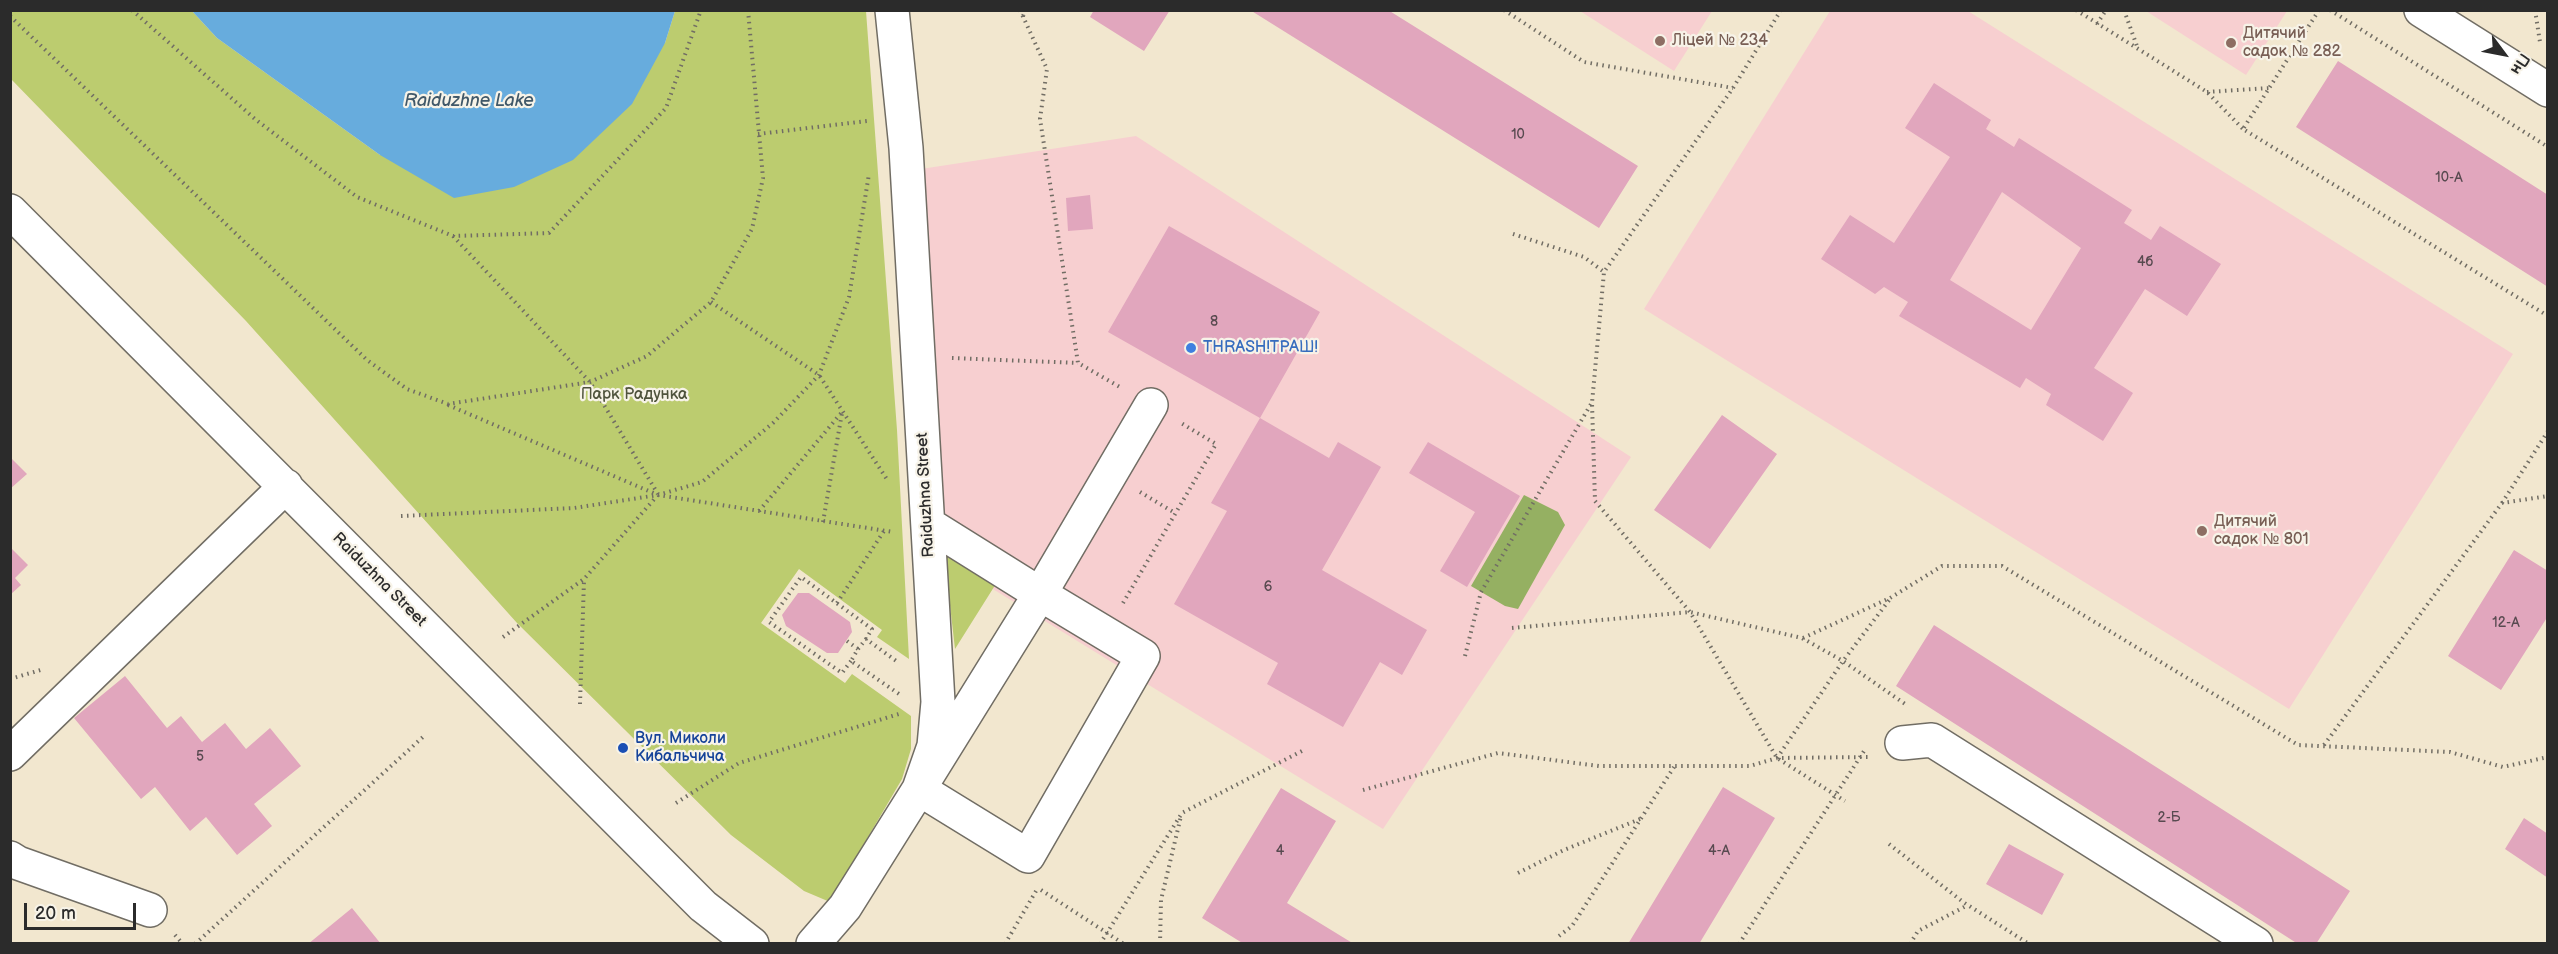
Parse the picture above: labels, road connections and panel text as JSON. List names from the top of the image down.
{
  "streets": {
    "street": ["Raiduzhna Street"]
  },
  "water": ["Raiduzhne Lake"],
  "parks": ["Парк Радунка"],
  "places": [
    "Ліцей № 234",
    "Дитячий садок № 282",
    "ТHRASH!ТРАШ!",
    "Дитячий садок № 801",
    "Вул. Миколи Кибальчича"
  ],
  "house_numbers": [
    "10",
    "10-А",
    "4б",
    "8",
    "6",
    "12-А",
    "5",
    "2-Б",
    "4",
    "4-А"
  ],
  "scale_bar": "20 m",
  "north": "bottom right"
}
